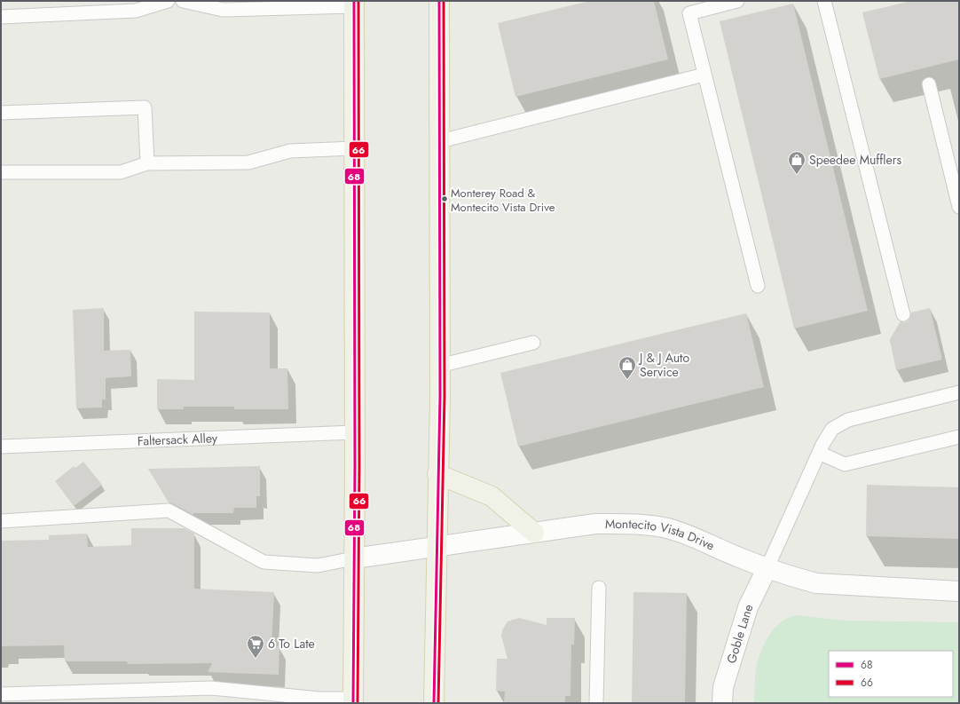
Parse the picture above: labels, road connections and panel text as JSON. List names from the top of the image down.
{
  "streets": {
    "street": ["Montecito Vista Drive", "Goble Lane"],
    "lane": ["Faltersack Alley"]
  },
  "crossings": [
    ["Montecito Vista Drive", "Goble Lane"]
  ],
  "places": {
    "shop": ["Speedee Mufflers", "J & J Auto Service"],
    "other": ["Monterey Road & Montecito Vista Drive"],
    "supermarket": ["6 To Late"]
  },
  "lines": ["transit line 68", "transit line 66"],
  "legend": ["68", "66"]
}
